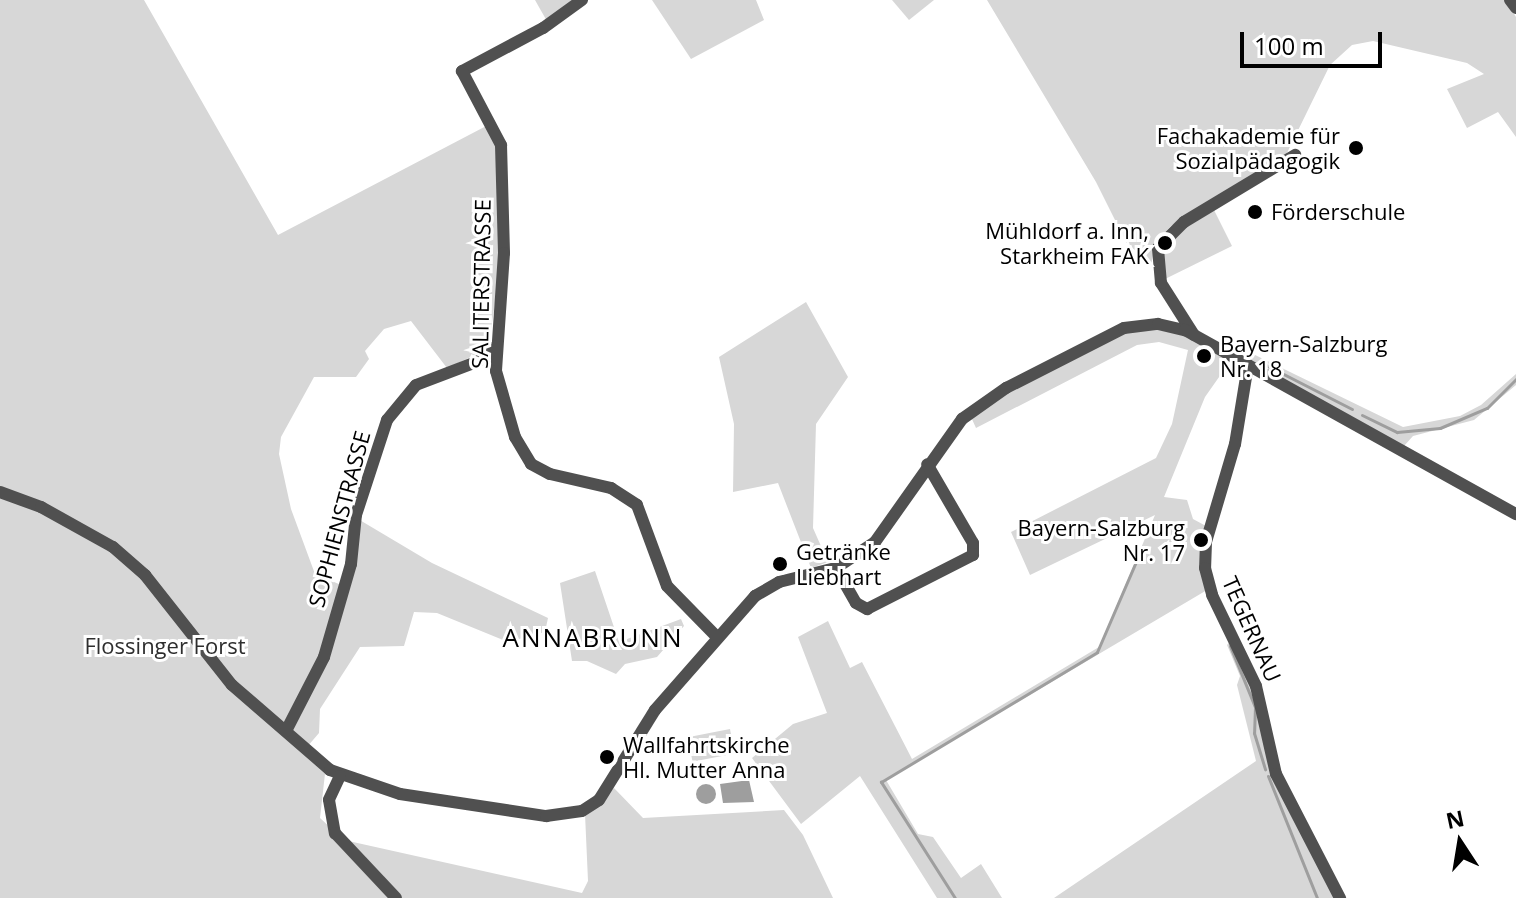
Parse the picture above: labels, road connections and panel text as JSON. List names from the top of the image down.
{
  "streets": {
    "street": ["SALITERSTRASSE", "SOPHIENSTRASSE", "TEGERNAU"]
  },
  "crossings": [
    ["SALITERSTRASSE", "SOPHIENSTRASSE"]
  ],
  "districts": ["ANNABRUNN"],
  "parks": ["Flossinger Forst"],
  "places": [
    "Fachakademie für Sozialpädagogik",
    "Förderschule",
    "Mühldorf a. Inn, Starkheim FAK",
    "Bayern-Salzburg Nr. 18",
    "Bayern-Salzburg Nr. 17",
    "Getränke Liebhart",
    "Wallfahrtskirche Hl. Mutter Anna"
  ],
  "scale_bar": "100 m",
  "north": "top"
}
